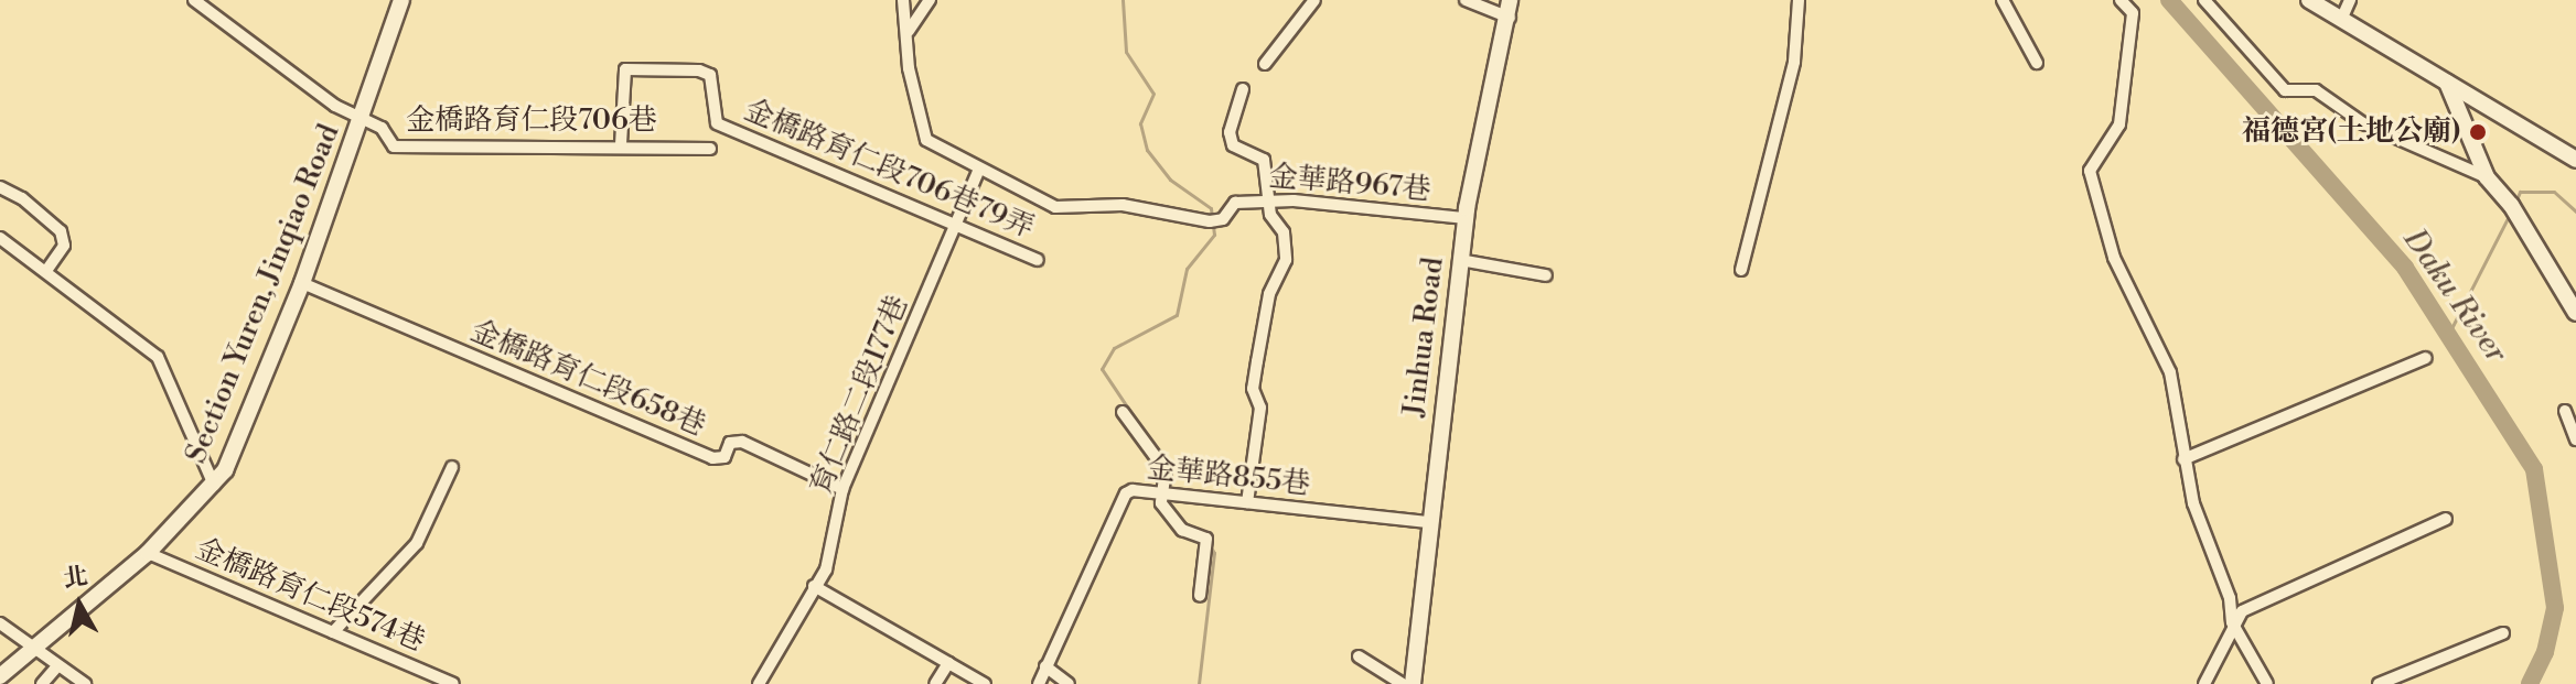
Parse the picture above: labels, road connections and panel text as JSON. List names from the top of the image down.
{
  "streets": {
    "street": [
      "金橋路育仁段706巷",
      "金橋路育仁段706巷79弄",
      "金華路967巷",
      "Section Yuren, Jinqiao Road",
      "Jinhua Road",
      "金橋路育仁段658巷",
      "育仁路二段177巷",
      "金華路855巷",
      "金橋路育仁段574巷"
    ]
  },
  "crossings": [
    ["金橋路育仁段706巷", "金橋路育仁段706巷79弄"],
    ["金橋路育仁段706巷", "Section Yuren, Jinqiao Road"],
    ["金橋路育仁段706巷79弄", "育仁路二段177巷"],
    ["金華路967巷", "Jinhua Road"],
    ["金華路967巷", "育仁路二段177巷"],
    ["Section Yuren, Jinqiao Road", "金橋路育仁段658巷"],
    ["Section Yuren, Jinqiao Road", "金橋路育仁段574巷"],
    ["Jinhua Road", "金華路855巷"],
    ["金橋路育仁段658巷", "育仁路二段177巷"]
  ],
  "water": ["Daku River"],
  "places": ["福德宮(土地公廟)"],
  "north": "top"
}
